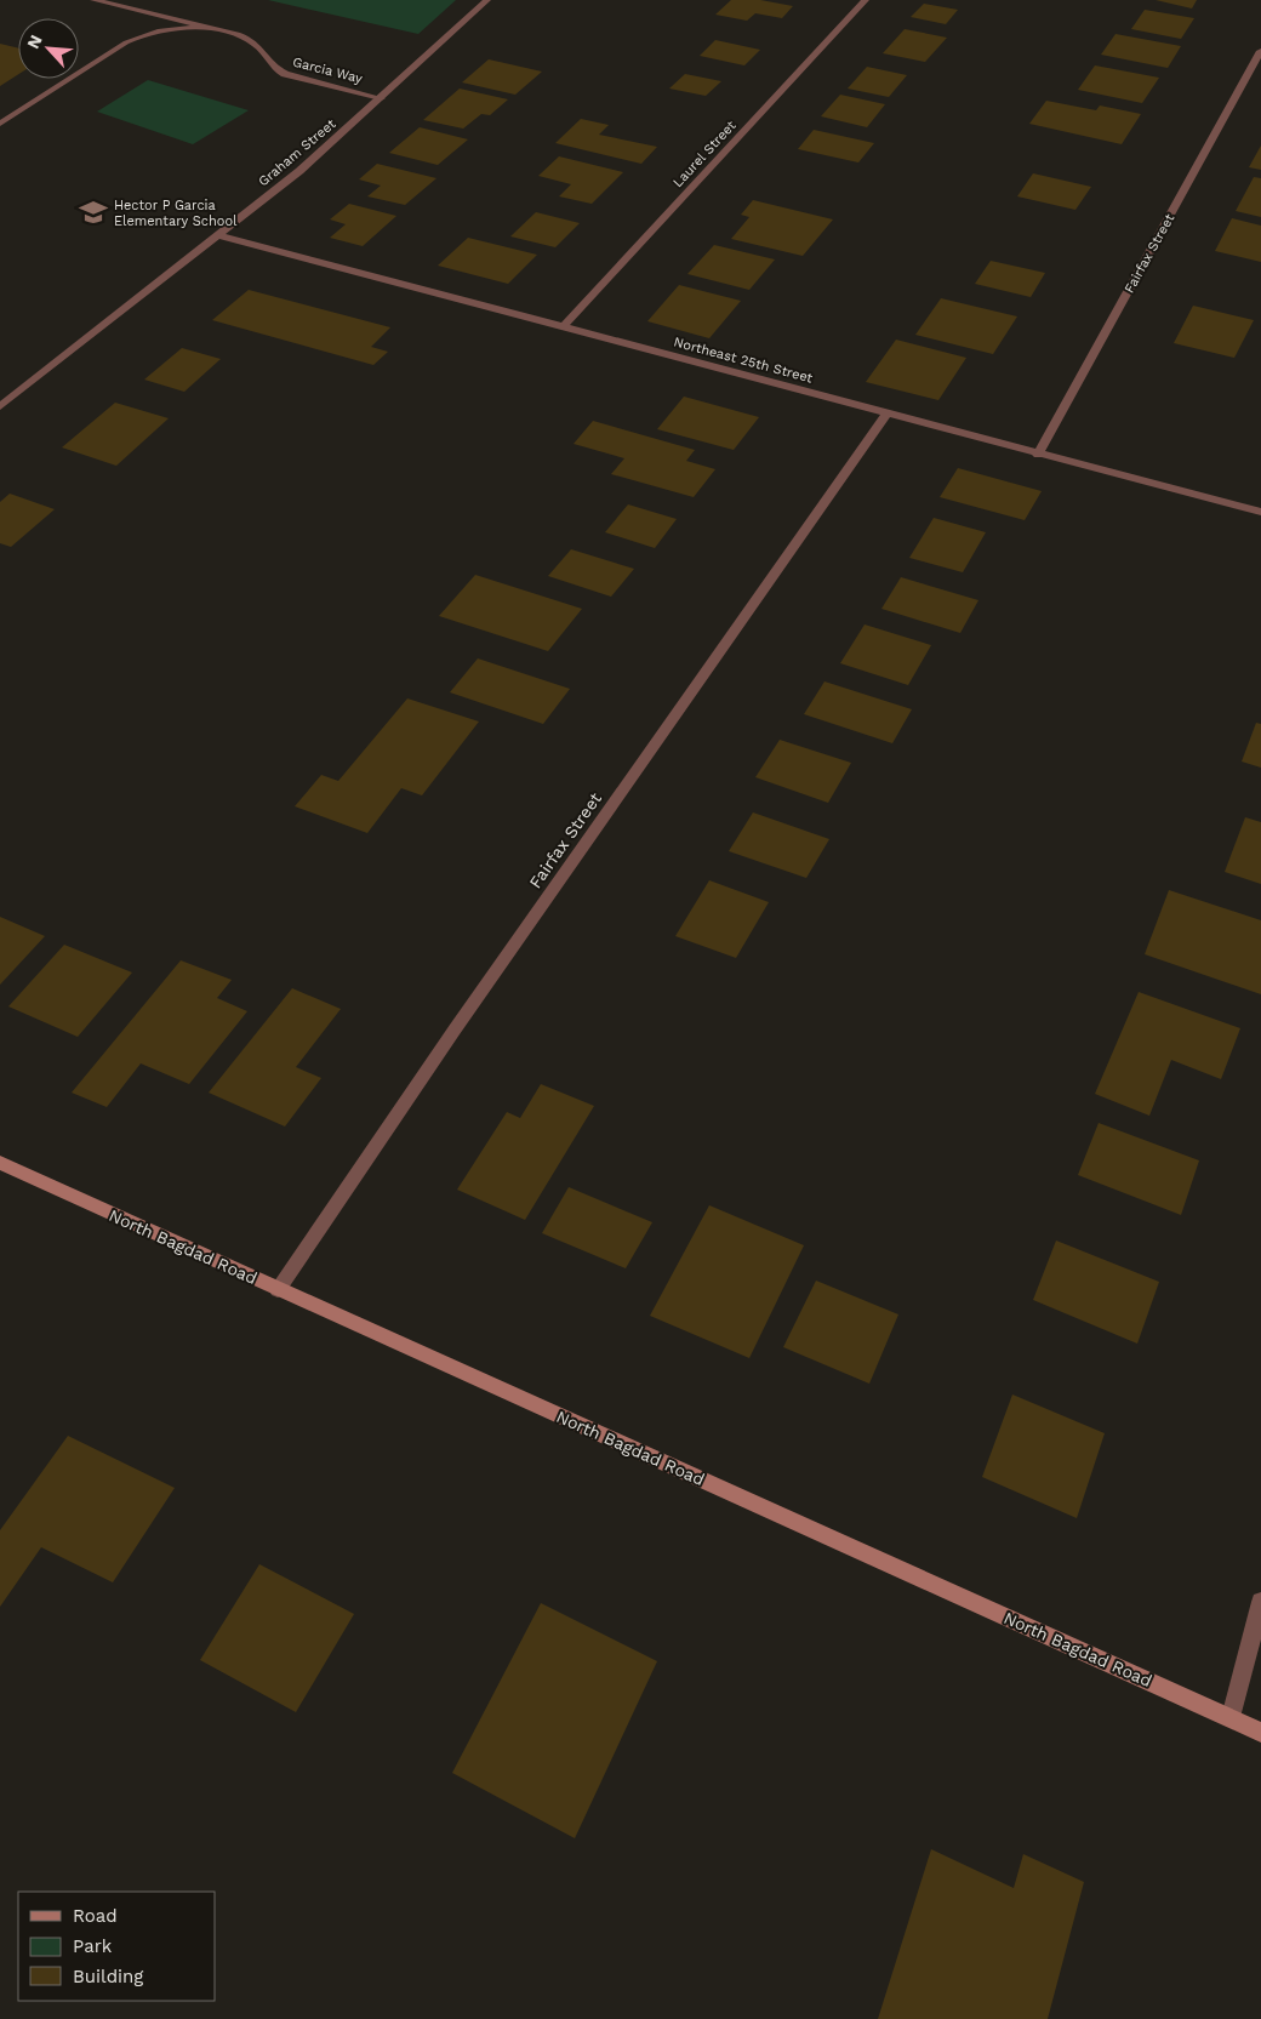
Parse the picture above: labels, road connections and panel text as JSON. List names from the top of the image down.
{
  "streets": {
    "street": [
      "Garcia Way",
      "Graham Street",
      "Laurel Street",
      "Fairfax Street",
      "Northeast 25th Street",
      "North Bagdad Road"
    ]
  },
  "crossings": [
    ["Garcia Way", "Graham Street"],
    ["Graham Street", "Northeast 25th Street"],
    ["Laurel Street", "Northeast 25th Street"],
    ["Fairfax Street", "Northeast 25th Street"],
    ["Fairfax Street", "North Bagdad Road"]
  ],
  "places": {
    "school or university": ["Hector P Garcia Elementary School"]
  },
  "legend": ["Road", "Park", "Building"],
  "north": "top left"
}
